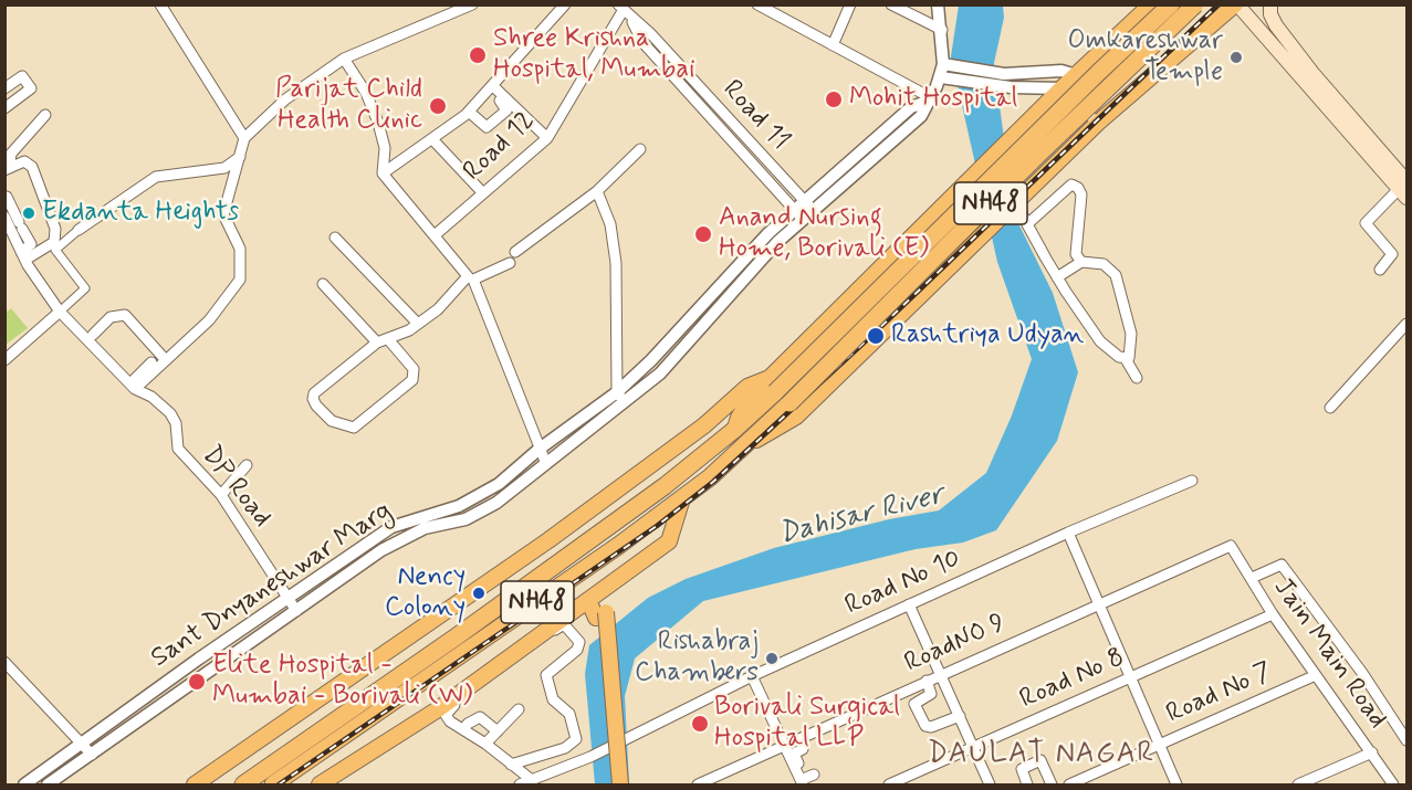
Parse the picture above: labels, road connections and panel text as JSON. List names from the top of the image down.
{
  "streets": {
    "highway": ["NH48"],
    "street": [
      "Road 11",
      "Road 12",
      "DP Road",
      "Road No 10",
      "Sant Dnyaneshwar Marg",
      "RoadNO 9",
      "Jain Main Road",
      "Road No 8",
      "Road No 7"
    ]
  },
  "crossings": [
    ["Road 11", "Road 12"],
    ["Road 11", "Sant Dnyaneshwar Marg"],
    ["DP Road", "Sant Dnyaneshwar Marg"],
    ["RoadNO 9", "Jain Main Road"],
    ["Jain Main Road", "Road No 8"],
    ["Jain Main Road", "Road No 7"]
  ],
  "districts": ["DAULAT NAGAR"],
  "water": ["Dahisar River"],
  "places": [
    "Shree Krishna Hospital, Mumbai",
    "Omkareshwar Temple",
    "Mohit Hospital",
    "Parijat Child Health Clinic",
    "Ekdanta Heights",
    "Anand Nursing Home, Borivali (E)",
    "Rashtriya Udyan",
    "Nency Colony",
    "Rishabraj Chambers",
    "Elite Hospital - Mumbai - Borivali (W)",
    "Borivali Surgical Hospital LLP"
  ]
}
